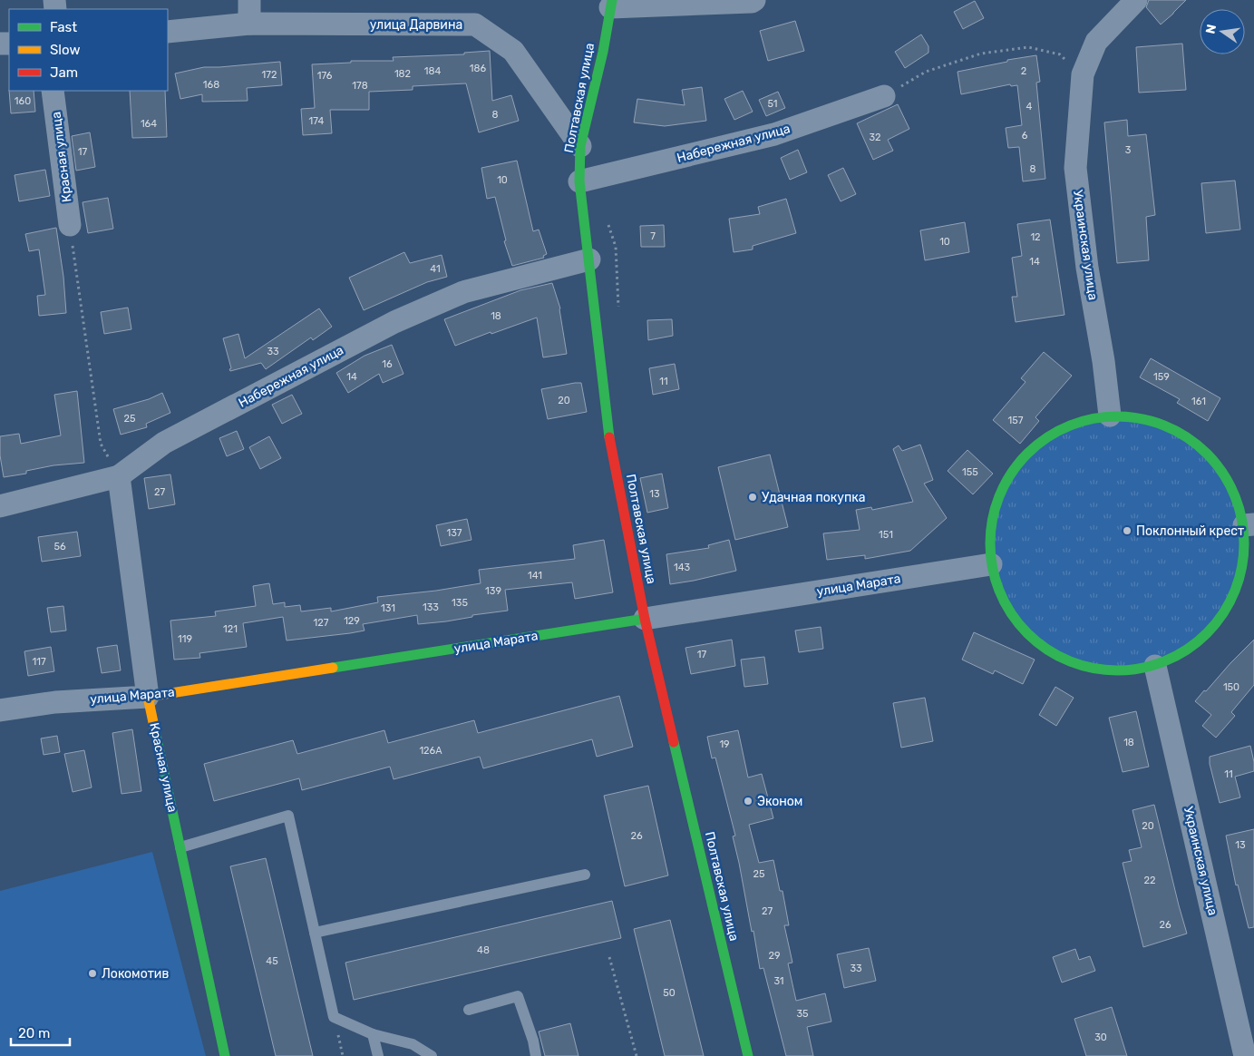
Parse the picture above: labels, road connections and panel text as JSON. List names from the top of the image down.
{
  "streets": {
    "street": [
      "улица Дарвина",
      "Полтавская улица",
      "Набережная улица",
      "Красная улица",
      "Украинская улица",
      "улица Марата"
    ]
  },
  "crossings": [
    ["улица Дарвина", "Полтавская улица"],
    ["Полтавская улица", "Набережная улица"],
    ["Полтавская улица", "улица Марата"],
    ["Набережная улица", "Красная улица"],
    ["Красная улица", "улица Марата"]
  ],
  "places": [
    "Удачная покупка",
    "Поклонный крест",
    "Эконом",
    "Локомотив"
  ],
  "house_numbers": [
    "186",
    "184",
    "2",
    "182",
    "172",
    "176",
    "168",
    "178",
    "160",
    "51",
    "4",
    "8",
    "174",
    "164",
    "6",
    "32",
    "3",
    "17",
    "8",
    "10",
    "7",
    "12",
    "10",
    "14",
    "41",
    "18",
    "33",
    "16",
    "14",
    "159",
    "11",
    "20",
    "161",
    "25",
    "157",
    "155",
    "27",
    "13",
    "137",
    "151",
    "56",
    "143",
    "141",
    "139",
    "135",
    "133",
    "131",
    "129",
    "127",
    "121",
    "119",
    "17",
    "117",
    "150",
    "18",
    "19",
    "126А",
    "11",
    "20",
    "26",
    "13",
    "25",
    "22",
    "27",
    "26",
    "48",
    "29",
    "45",
    "33",
    "31",
    "50",
    "35",
    "30"
  ],
  "legend": ["Fast", "Slow", "Jam"],
  "scale_bar": "20 m",
  "north": "left"
}
